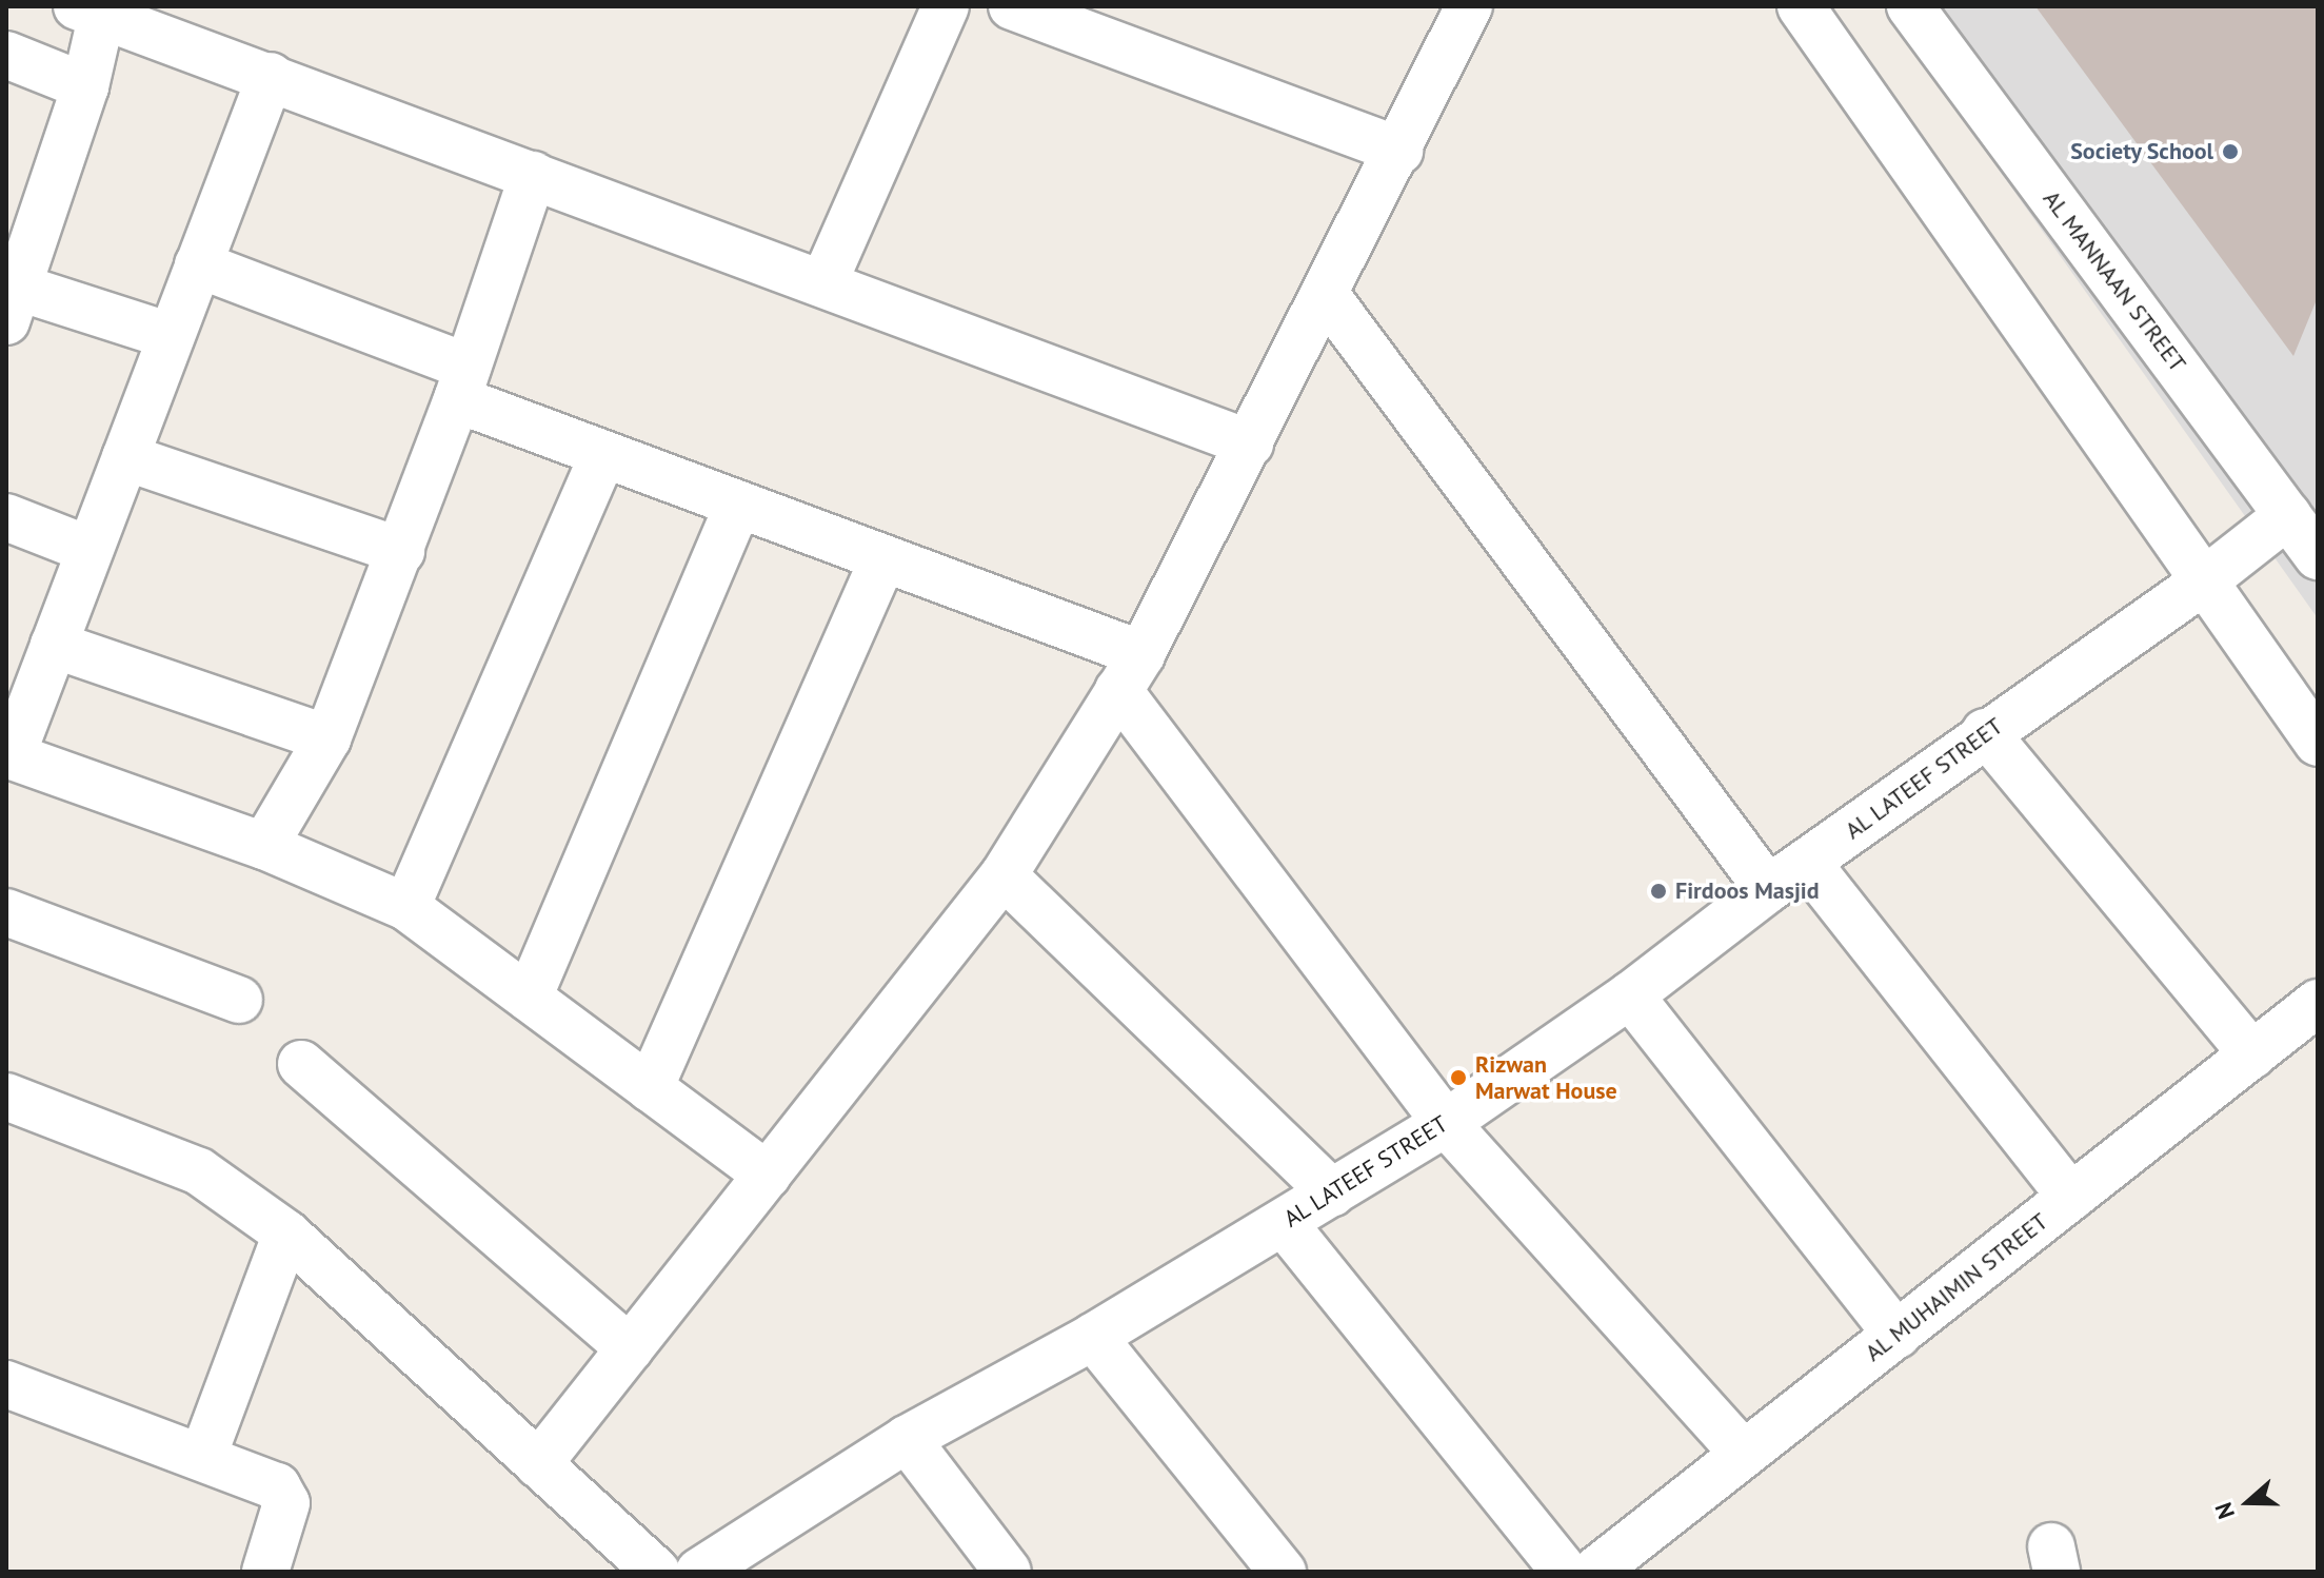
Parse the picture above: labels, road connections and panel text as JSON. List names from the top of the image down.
{
  "streets": {
    "street": ["AL MANNAAN STREET", "AL LATEEF STREET", "AL MUHAIMIN STREET"]
  },
  "crossings": [
    ["AL MANNAAN STREET", "AL LATEEF STREET"]
  ],
  "places": ["Society School", "Firdoos Masjid", "Rizwan Marwat House"],
  "north": "left"
}
